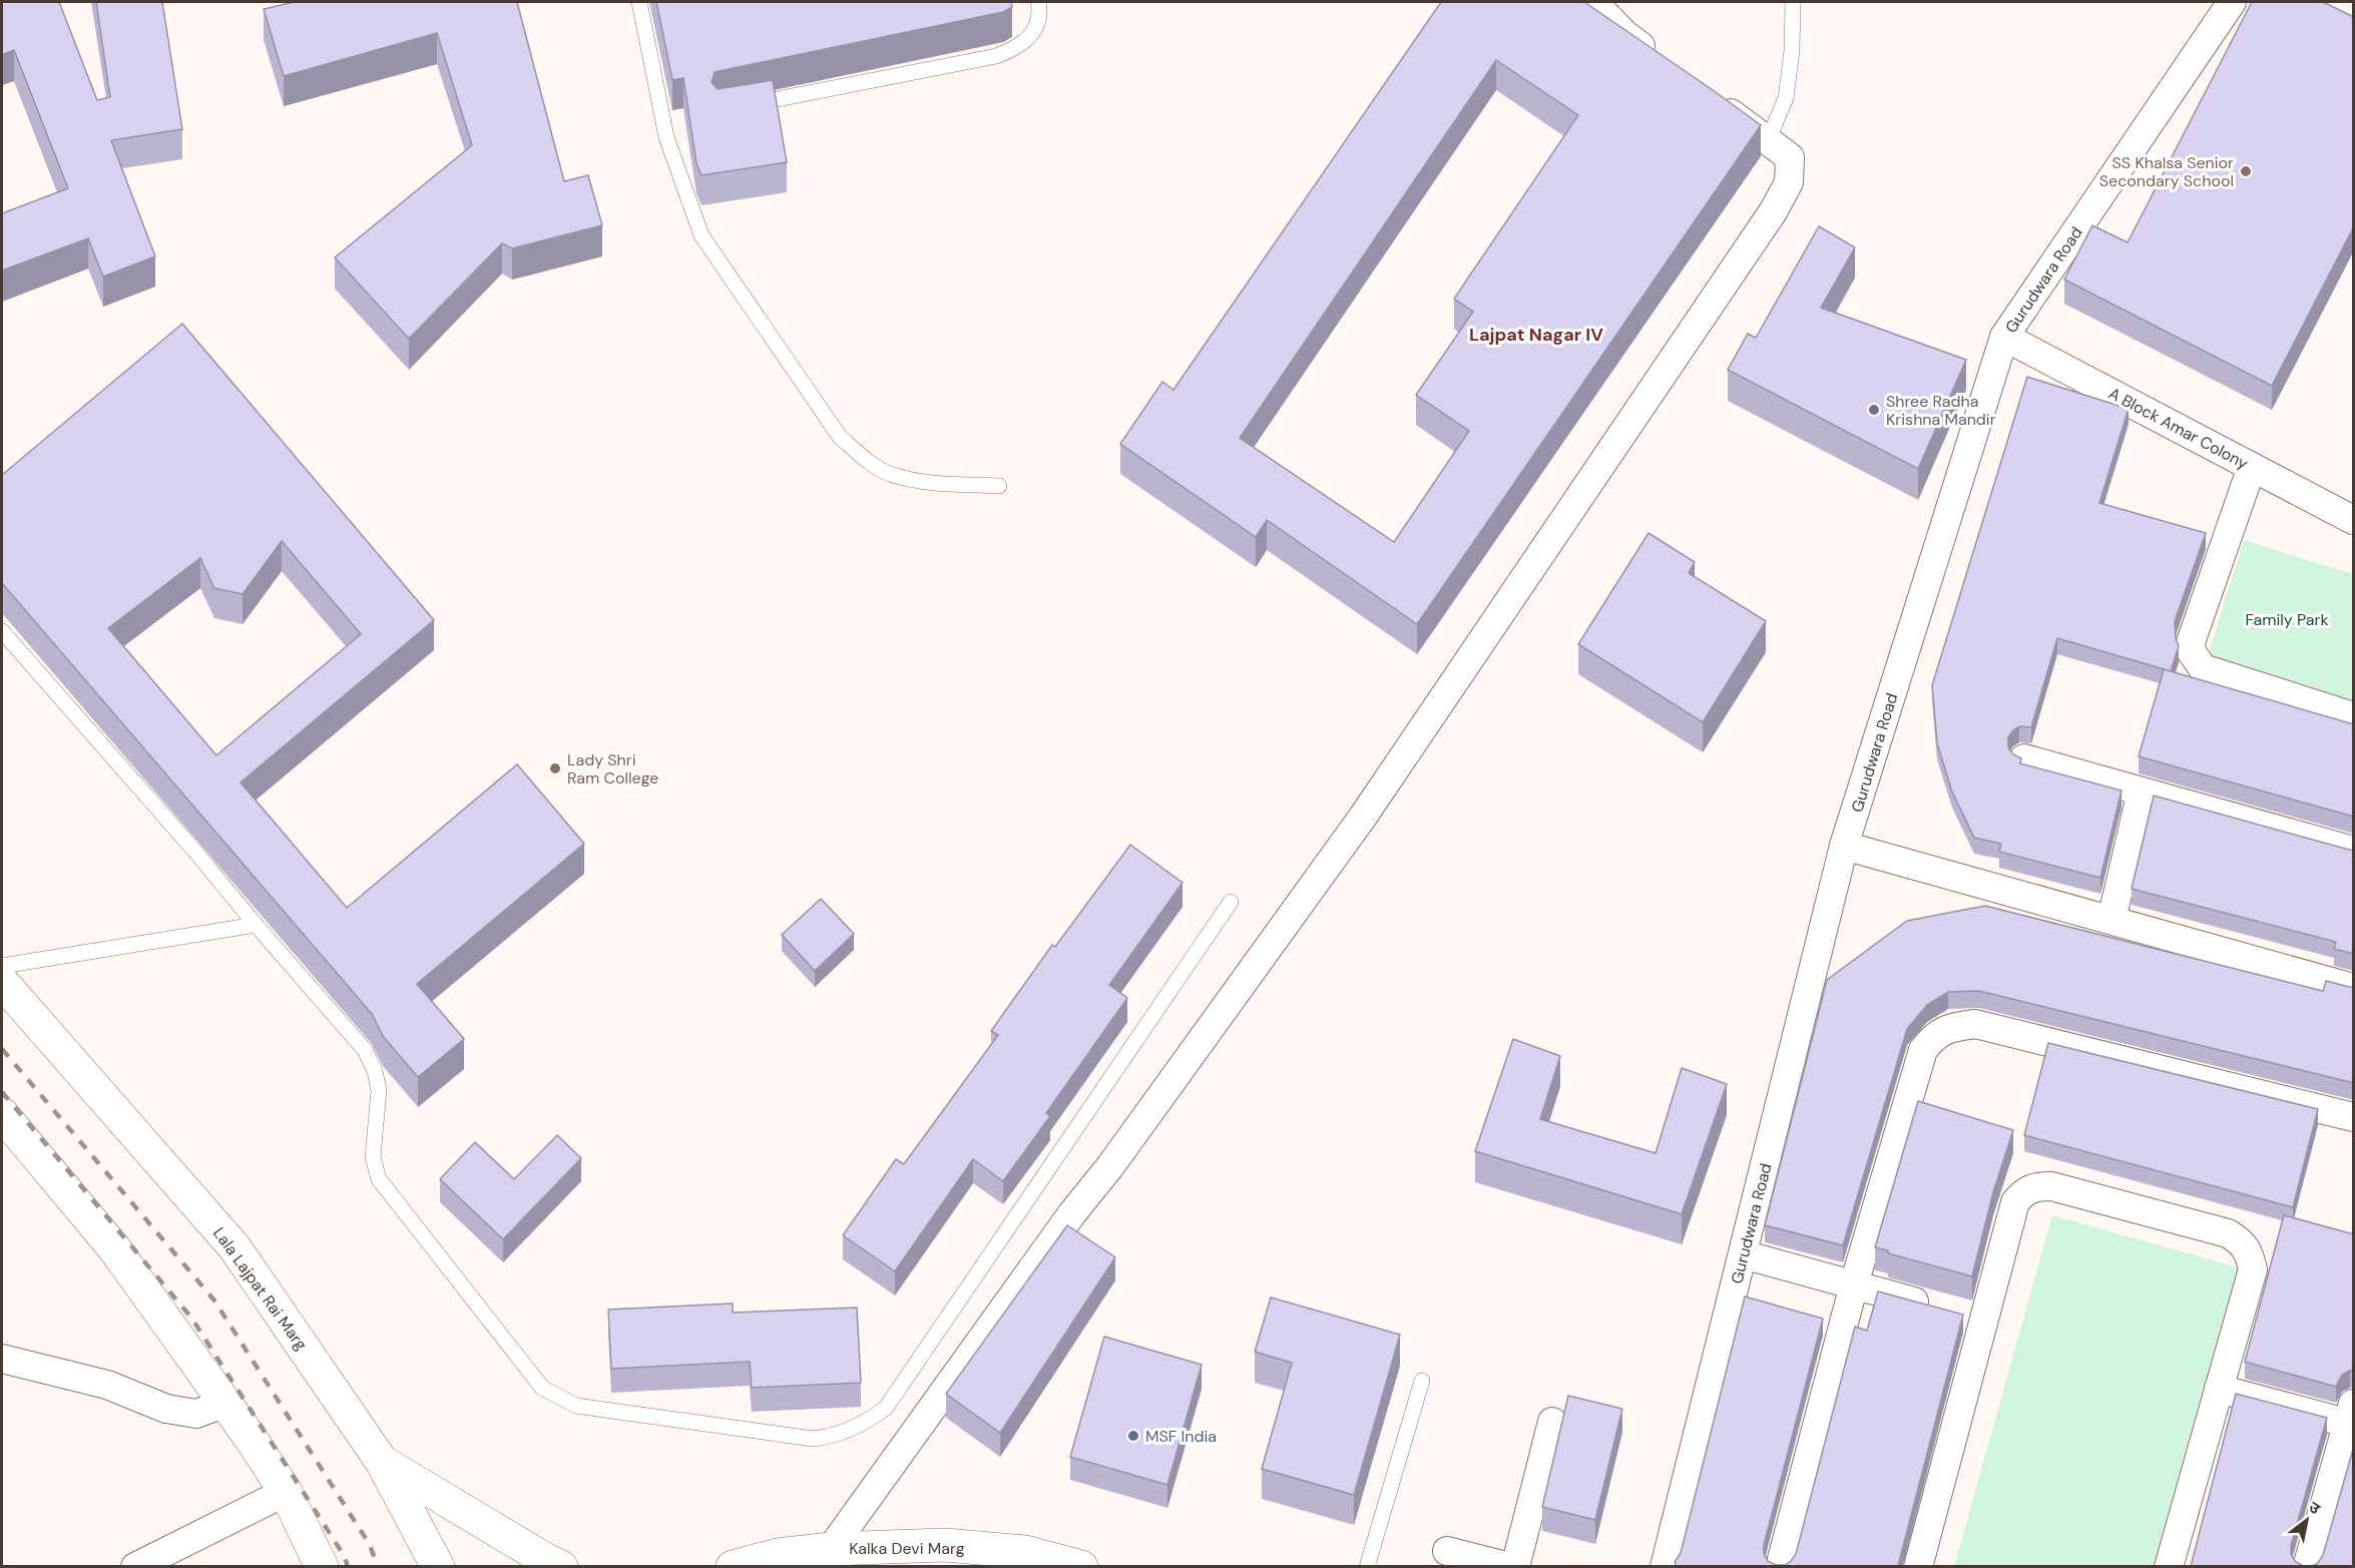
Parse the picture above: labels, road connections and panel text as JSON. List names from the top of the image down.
{
  "streets": {
    "main road": ["Lala Lajpat Rai Marg", "Kalka Devi Marg"],
    "street": ["Gurudwara Road", "A Block Amar Colony"]
  },
  "crossings": [
    ["Gurudwara Road", "A Block Amar Colony"]
  ],
  "districts": ["Lajpat Nagar IV"],
  "parks": ["Family Park"],
  "places": [
    "SS Khalsa Senior Secondary School",
    "Shree Radha Krishna Mandir",
    "Lady Shri Ram College",
    "MSF India"
  ],
  "north": "top right"
}
